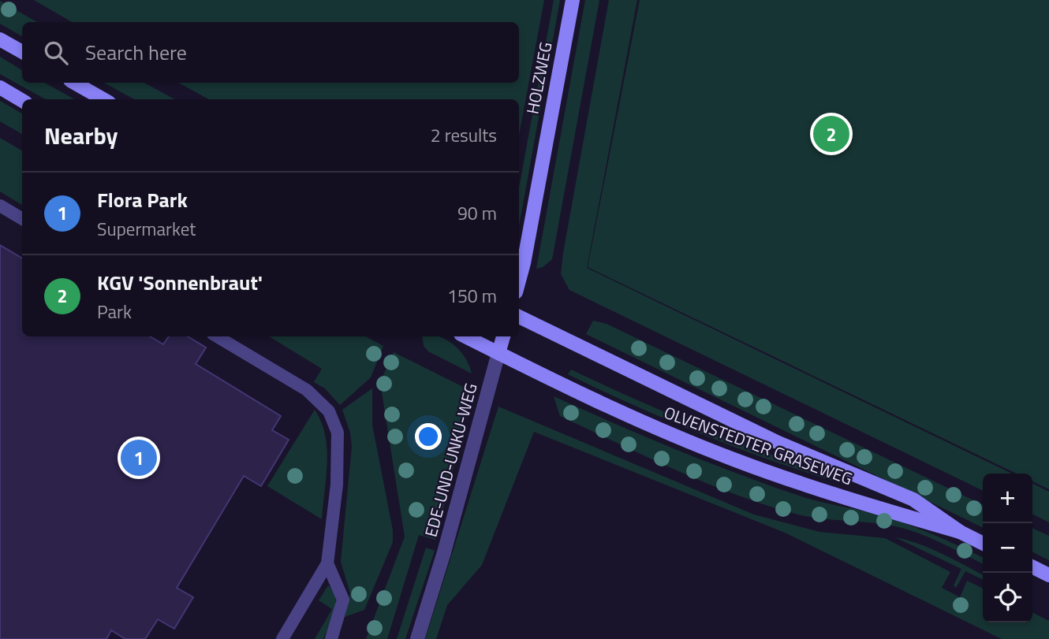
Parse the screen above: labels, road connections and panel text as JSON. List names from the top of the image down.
{
  "streets": {
    "main road": ["HOLZWEG", "OLVENSTEDTER GRASEWEG"],
    "street": ["EDE-UND-UNKU-WEG"]
  },
  "crossings": [
    ["OLVENSTEDTER GRASEWEG", "EDE-UND-UNKU-WEG"]
  ],
  "page": {
    "search": "Search here",
    "heading": ["Nearby", "2 results"],
    "pins": ["2", "1"],
    "list": [
      {
        "mark": "1",
        "name": "Flora Park",
        "note": "Supermarket",
        "value": "90 m"
      },
      {
        "mark": "2",
        "name": "KGV 'Sonnenbraut'",
        "note": "Park",
        "value": "150 m"
      }
    ],
    "map_buttons": ["+", "−"]
  }
}
